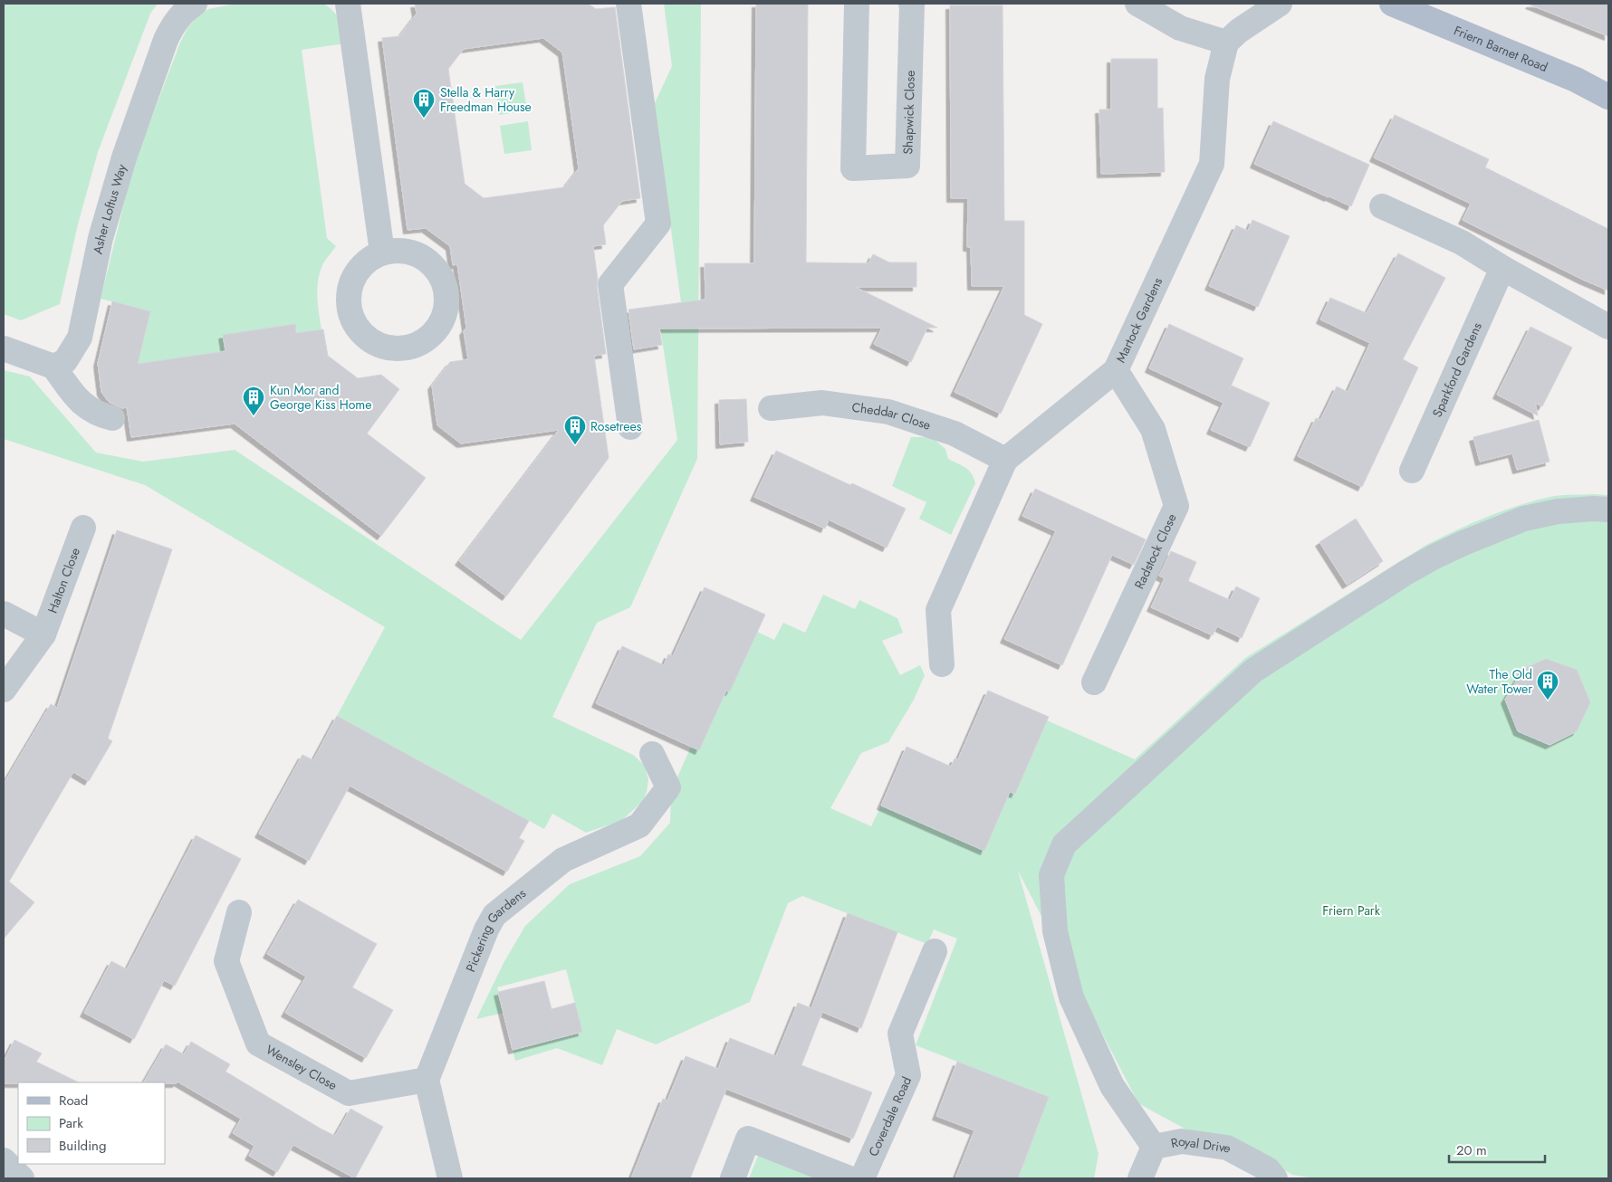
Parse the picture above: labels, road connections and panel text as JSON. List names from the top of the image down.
{
  "streets": {
    "main road": ["Friern Barnet Road"],
    "street": [
      "Shapwick Close",
      "Asher Loftus Way",
      "Martock Gardens",
      "Sparkford Gardens",
      "Cheddar Close",
      "Radstock Close",
      "Halton Close",
      "Pickering Gardens",
      "Wensley Close",
      "Coverdale Road",
      "Royal Drive"
    ]
  },
  "crossings": [
    ["Martock Gardens", "Cheddar Close"],
    ["Martock Gardens", "Radstock Close"],
    ["Pickering Gardens", "Wensley Close"]
  ],
  "parks": ["Friern Park"],
  "places": {
    "building": [
      "Stella & Harry Freedman House",
      "Kun Mor and George Kiss Home",
      "Rosetrees",
      "The Old Water Tower"
    ]
  },
  "legend": ["Road", "Park", "Building"],
  "scale_bar": "20 m"
}
